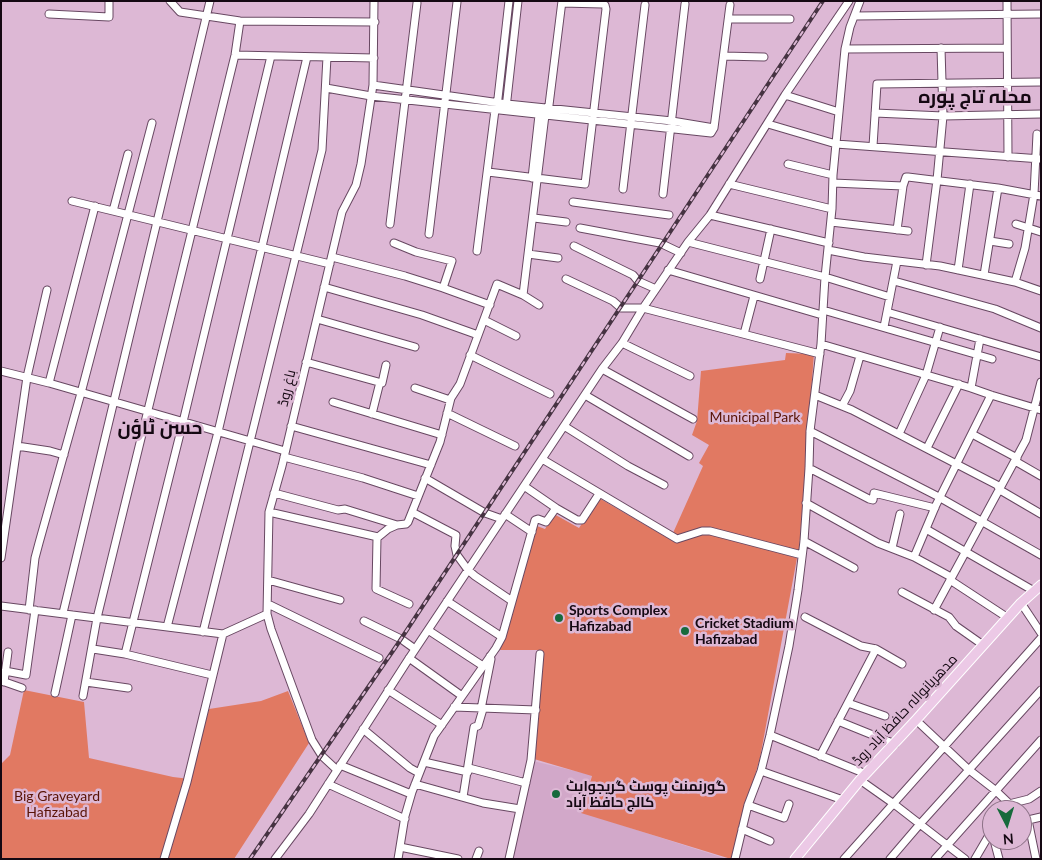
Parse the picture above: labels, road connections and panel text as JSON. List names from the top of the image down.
{
  "streets": {
    "main road": ["مدھریانوالہ حافظ آباد روڈ"],
    "street": ["باغ روڈ"]
  },
  "districts": ["محلہ تاج پورہ", "حسن ٹاؤن"],
  "parks": ["Municipal Park", "Big Graveyard Hafizabad"],
  "places": ["Sports Complex Hafizabad", "Cricket Stadium Hafizabad", "گورنمنٹ پوسٹ گریجوایٹ کالج حافظ آباد"],
  "north": "bottom"
}
